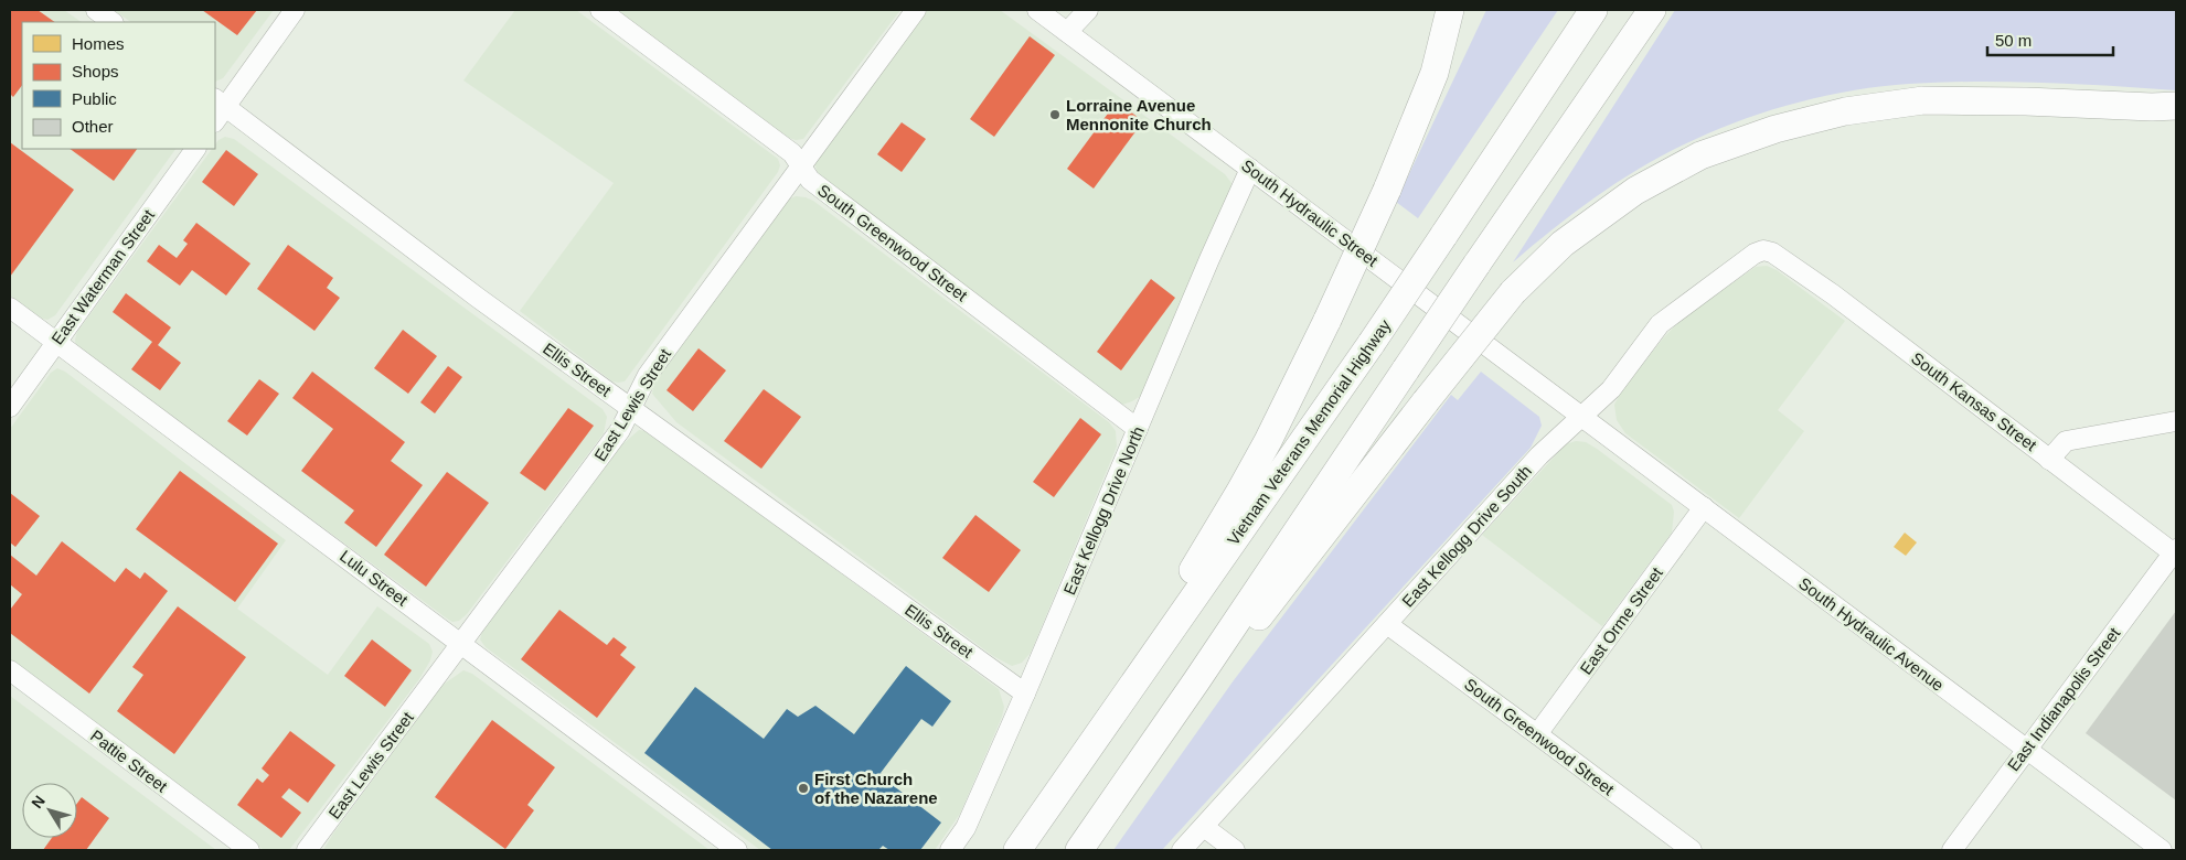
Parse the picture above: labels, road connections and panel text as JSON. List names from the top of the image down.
{
  "streets": {
    "highway": ["Vietnam Veterans Memorial Highway"],
    "street": [
      "South Hydraulic Street",
      "South Greenwood Street",
      "East Waterman Street",
      "Ellis Street",
      "South Kansas Street",
      "East Lewis Street",
      "East Kellogg Drive North",
      "East Kellogg Drive South",
      "Lulu Street",
      "East Orme Street",
      "South Hydraulic Avenue",
      "East Indianapolis Street",
      "Pattie Street"
    ]
  },
  "crossings": [
    ["South Hydraulic Street", "East Kellogg Drive North"],
    ["South Hydraulic Street", "East Kellogg Drive South"],
    ["South Hydraulic Street", "South Hydraulic Avenue"],
    ["South Greenwood Street", "East Lewis Street"],
    ["South Greenwood Street", "East Kellogg Drive North"],
    ["South Greenwood Street", "East Kellogg Drive South"],
    ["South Greenwood Street", "East Orme Street"],
    ["East Waterman Street", "Lulu Street"],
    ["Ellis Street", "East Lewis Street"],
    ["Ellis Street", "East Kellogg Drive North"],
    ["South Kansas Street", "East Kellogg Drive South"],
    ["South Kansas Street", "East Indianapolis Street"],
    ["East Lewis Street", "Lulu Street"],
    ["East Kellogg Drive South", "South Hydraulic Avenue"],
    ["East Orme Street", "South Hydraulic Avenue"],
    ["South Hydraulic Avenue", "East Indianapolis Street"]
  ],
  "places": ["Lorraine Avenue Mennonite Church", "First Church of the Nazarene"],
  "legend": [
    "Homes",
    "Shops",
    "Public",
    "Other"
  ],
  "scale_bar": "50 m",
  "north": "top left"
}
